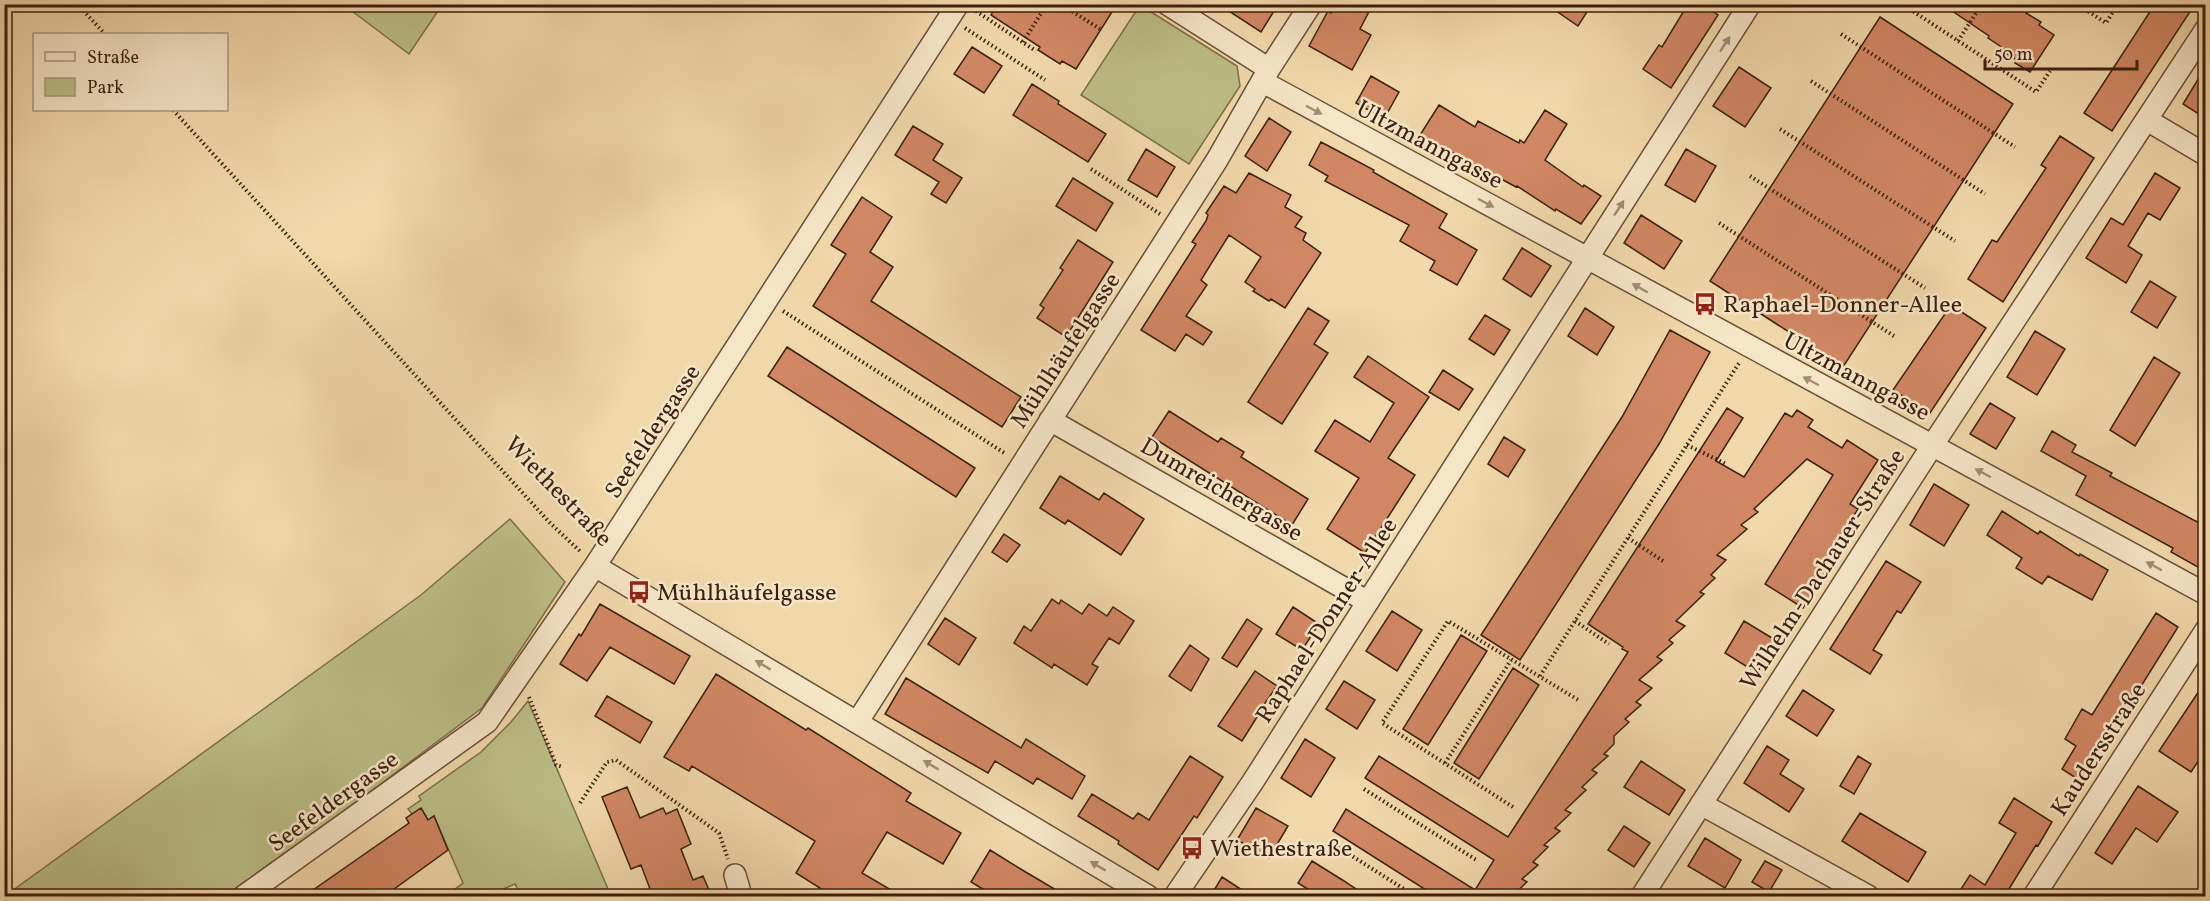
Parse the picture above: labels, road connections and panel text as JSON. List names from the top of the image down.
{
  "streets": {
    "street": [
      "Ultzmanngasse",
      "Mühlhäufelgasse",
      "Seefeldergasse",
      "Dumreichergasse",
      "Wiethestraße",
      "Wilhelm-Dachauer-Straße",
      "Raphael-Donner-Allee",
      "Kaudersstraße"
    ]
  },
  "crossings": [
    ["Ultzmanngasse", "Mühlhäufelgasse"],
    ["Ultzmanngasse", "Wilhelm-Dachauer-Straße"],
    ["Ultzmanngasse", "Raphael-Donner-Allee"],
    ["Mühlhäufelgasse", "Dumreichergasse"],
    ["Mühlhäufelgasse", "Wiethestraße"],
    ["Seefeldergasse", "Wiethestraße"],
    ["Dumreichergasse", "Raphael-Donner-Allee"]
  ],
  "one_way": ["Wiethestraße"],
  "places": {
    "bus stop": ["Raphael-Donner-Allee", "Mühlhäufelgasse", "Wiethestraße"]
  },
  "legend": ["Straße", "Park"],
  "scale_bar": "50 m"
}
